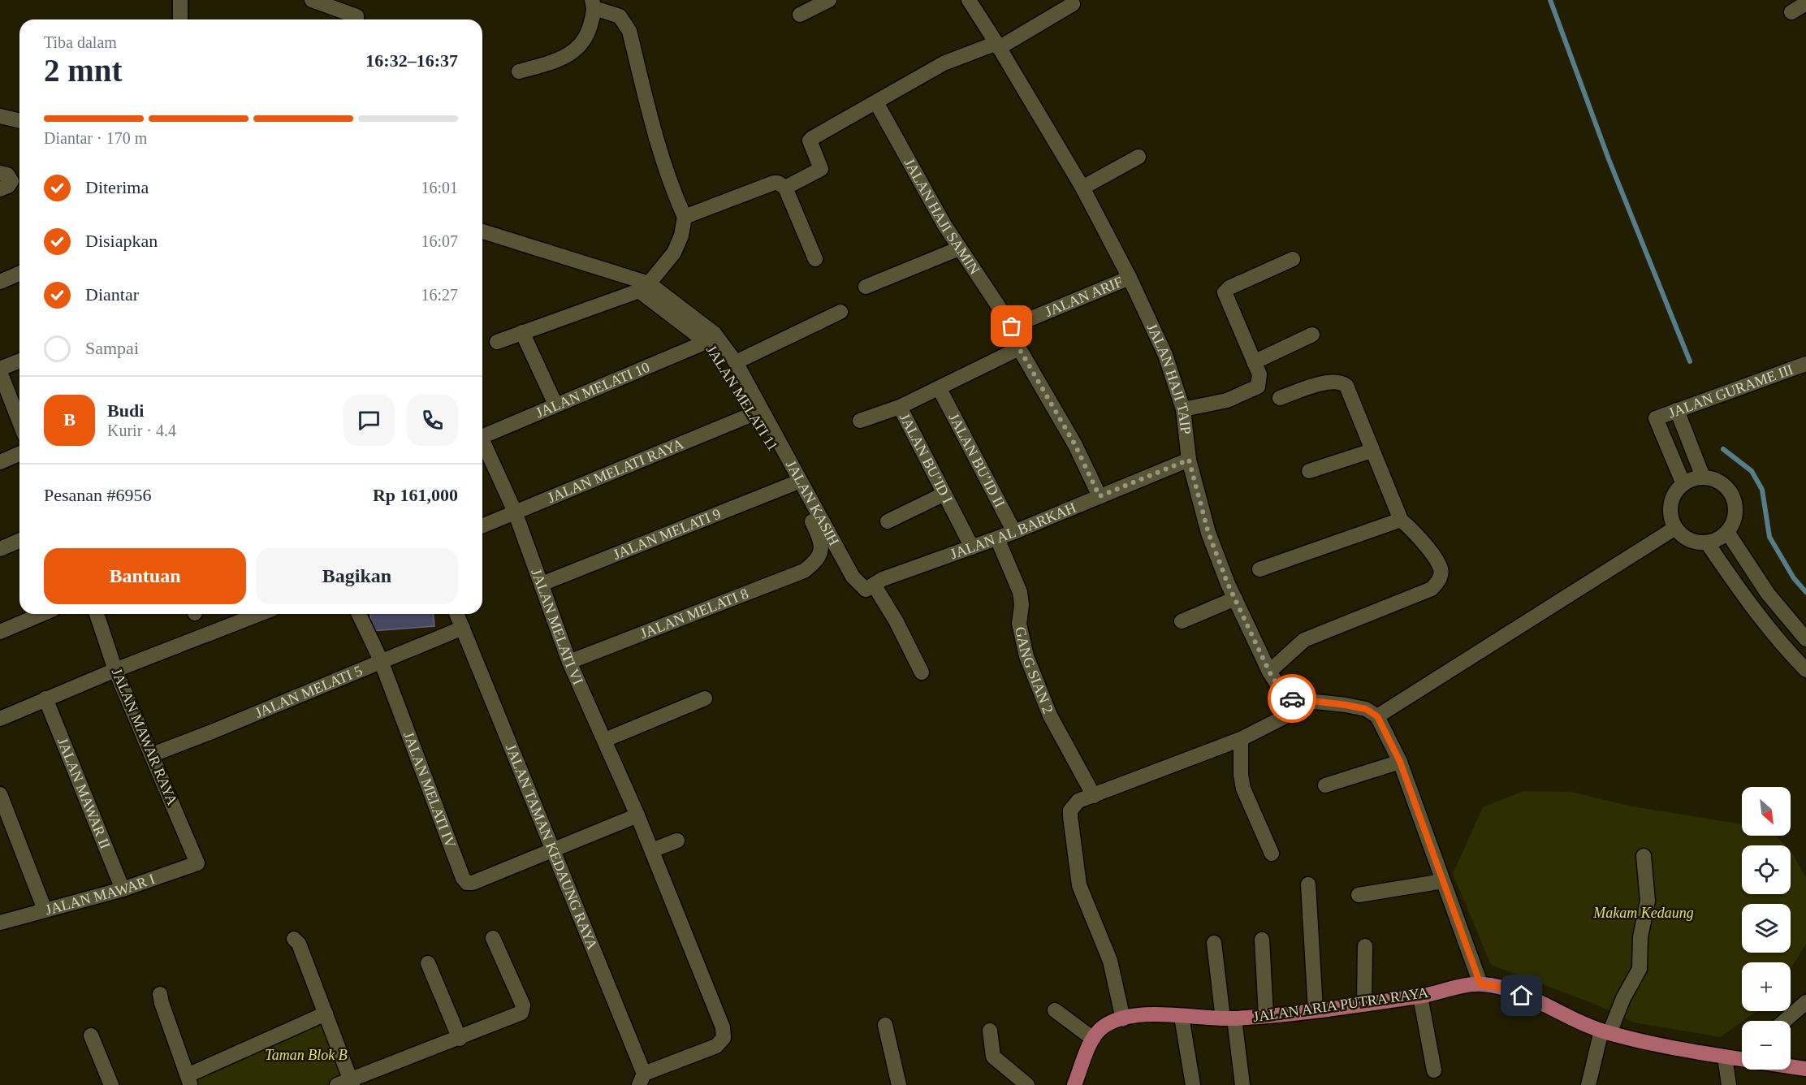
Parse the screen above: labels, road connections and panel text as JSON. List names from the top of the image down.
{
  "streets": {
    "main road": ["JALAN ARIA PUTRA RAYA"],
    "street": [
      "JALAN HAJI SAMIN",
      "JALAN ARIF",
      "JALAN HAJI TAIP",
      "JALAN MELATI 10",
      "JALAN GURAME III",
      "JALAN MELATI 11",
      "JALAN BU’ID I",
      "JALAN BU’ID II",
      "JALAN MELATI RAYA",
      "JALAN KASIH",
      "JALAN AL BARKAH",
      "JALAN MELATI 9",
      "JALAN MELATI 8",
      "JALAN MELATI VI",
      "GANG SIAN 2",
      "JALAN MELATI 5",
      "JALAN MAWAR RAYA",
      "JALAN MELATI IV",
      "JALAN MAWAR II",
      "JALAN TAMAN KEDAUNG RAYA",
      "JALAN MAWAR I"
    ]
  },
  "crossings": [
    ["JALAN HAJI SAMIN", "JALAN ARIF"],
    ["JALAN HAJI SAMIN", "JALAN AL BARKAH"],
    ["JALAN ARIF", "JALAN HAJI TAIP"],
    ["JALAN HAJI TAIP", "JALAN AL BARKAH"],
    ["JALAN MELATI 10", "JALAN MELATI 11"],
    ["JALAN MELATI 11", "JALAN MELATI RAYA"],
    ["JALAN MELATI 11", "JALAN MELATI 9"],
    ["JALAN MELATI 11", "JALAN MELATI 8"],
    ["JALAN BU’ID I", "JALAN AL BARKAH"],
    ["JALAN BU’ID II", "JALAN AL BARKAH"],
    ["JALAN MELATI RAYA", "JALAN MELATI VI"],
    ["JALAN KASIH", "JALAN AL BARKAH"],
    ["JALAN AL BARKAH", "GANG SIAN 2"],
    ["JALAN MELATI 9", "JALAN MELATI VI"],
    ["JALAN MELATI 8", "JALAN MELATI VI"],
    ["JALAN MELATI VI", "JALAN TAMAN KEDAUNG RAYA"],
    ["JALAN MELATI 5", "JALAN MAWAR RAYA"],
    ["JALAN MELATI 5", "JALAN MELATI IV"],
    ["JALAN MELATI 5", "JALAN TAMAN KEDAUNG RAYA"],
    ["JALAN MAWAR RAYA", "JALAN MAWAR I"],
    ["JALAN MELATI IV", "JALAN TAMAN KEDAUNG RAYA"],
    ["JALAN MAWAR II", "JALAN MAWAR I"]
  ],
  "parks": ["Makam Kedaung", "Taman Blok B"],
  "north": "bottom right",
  "page": {
    "heading": ["2 mnt", "Tiba dalam", "16:32–16:37"],
    "panel": [
      "Budi",
      "Kurir · 4.4",
      "Pesanan #6956",
      "Rp 161,000"
    ],
    "bar": "Diantar · 170 m",
    "list": [
      ["Diterima", "16:01"],
      ["Disiapkan", "16:07"],
      ["Diantar", "16:27"],
      "Sampai"
    ],
    "round": "B",
    "buttons": ["Bantuan", "Bagikan"],
    "map_buttons": ["+", "−"]
  }
}
